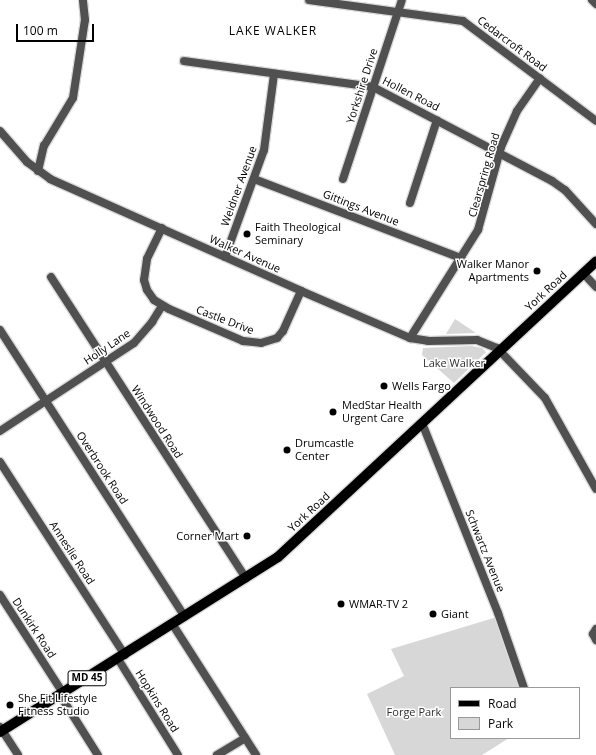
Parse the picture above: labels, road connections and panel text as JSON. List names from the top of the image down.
{
  "streets": {
    "main road": ["York Road", "MD 45"],
    "street": [
      "Cedarcroft Road",
      "Yorkshire Drive",
      "Hollen Road",
      "Clearspring Road",
      "Weidner Avenue",
      "Gittings Avenue",
      "Walker Avenue",
      "Castle Drive",
      "Holly Lane",
      "Windwood Road",
      "Overbrook Road",
      "Schwartz Avenue",
      "Anneslie Road",
      "Dunkirk Road",
      "Hopkins Road"
    ]
  },
  "crossings": [
    ["Cedarcroft Road", "Yorkshire Drive"],
    ["Cedarcroft Road", "Clearspring Road"],
    ["Yorkshire Drive", "Hollen Road"],
    ["Hollen Road", "Clearspring Road"],
    ["Hollen Road", "Weidner Avenue"],
    ["Clearspring Road", "Gittings Avenue"],
    ["Clearspring Road", "Walker Avenue"],
    ["Weidner Avenue", "Gittings Avenue"],
    ["Weidner Avenue", "Walker Avenue"],
    ["Walker Avenue", "York Road"],
    ["Walker Avenue", "Castle Drive"],
    ["York Road", "Windwood Road"],
    ["York Road", "Overbrook Road"],
    ["York Road", "Schwartz Avenue"],
    ["York Road", "Anneslie Road"],
    ["York Road", "Dunkirk Road"],
    ["York Road", "Hopkins Road"],
    ["Castle Drive", "Holly Lane"],
    ["Holly Lane", "Windwood Road"],
    ["Holly Lane", "Overbrook Road"],
    ["Anneslie Road", "Hopkins Road"]
  ],
  "districts": ["LAKE WALKER"],
  "parks": ["Lake Walker", "Forge Park"],
  "places": [
    "Faith Theological Seminary",
    "Walker Manor Apartments",
    "Wells Fargo",
    "MedStar Health Urgent Care",
    "Drumcastle Center",
    "Corner Mart",
    "WMAR-TV 2",
    "Giant",
    "She Fit Lifestyle Fitness Studio"
  ],
  "legend": ["Road", "Park"],
  "scale_bar": "100 m"
}
